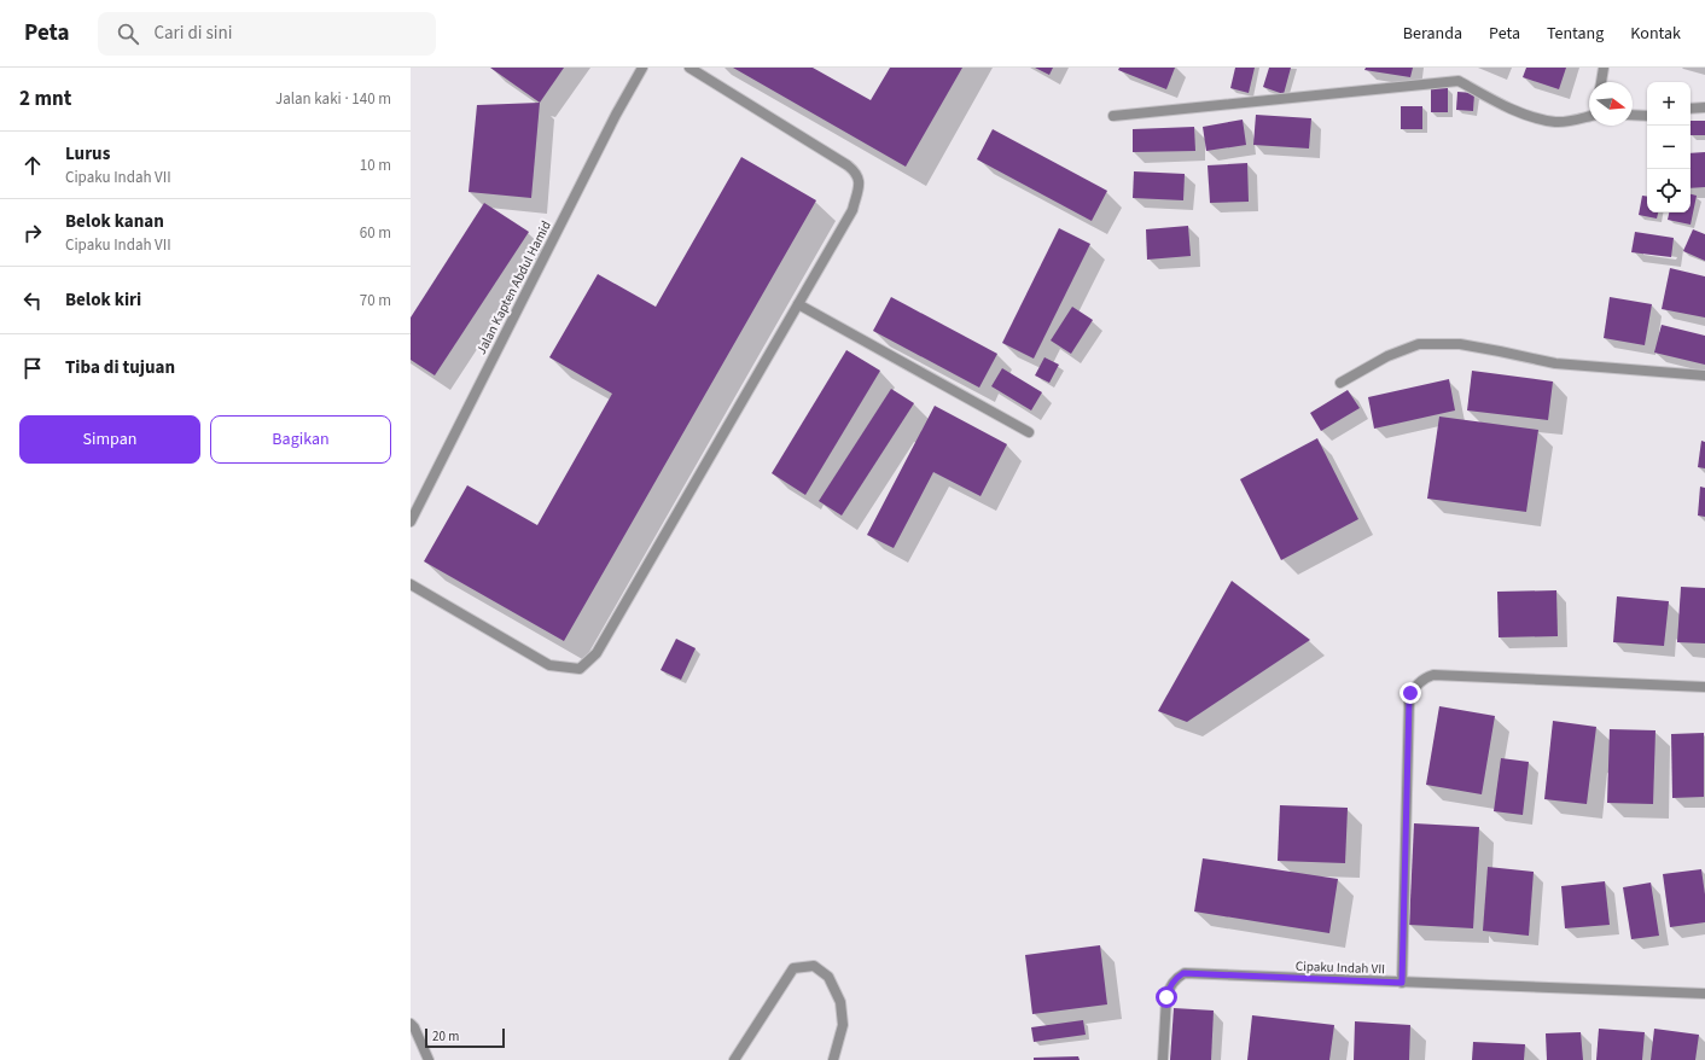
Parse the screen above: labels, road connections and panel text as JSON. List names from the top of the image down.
{
  "streets": {
    "street": ["Jalan Kapten Abdul Hamid", "Cipaku Indah VII"]
  },
  "scale_bar": "20 m",
  "north": "right",
  "page": {
    "header": "Peta",
    "search": "Cari di sini",
    "nav": [
      "Beranda",
      "Peta",
      "Tentang",
      "Kontak"
    ],
    "heading": ["2 mnt", "Jalan kaki · 140 m"],
    "map_buttons": ["+", "−"],
    "list": [
      ["Lurus", "Cipaku Indah VII", "10 m"],
      ["Belok kanan", "Cipaku Indah VII", "60 m"],
      ["Belok kiri", "70 m"],
      "Tiba di tujuan"
    ],
    "buttons": ["Simpan", "Bagikan"],
    "scale": "20 m"
  }
}
